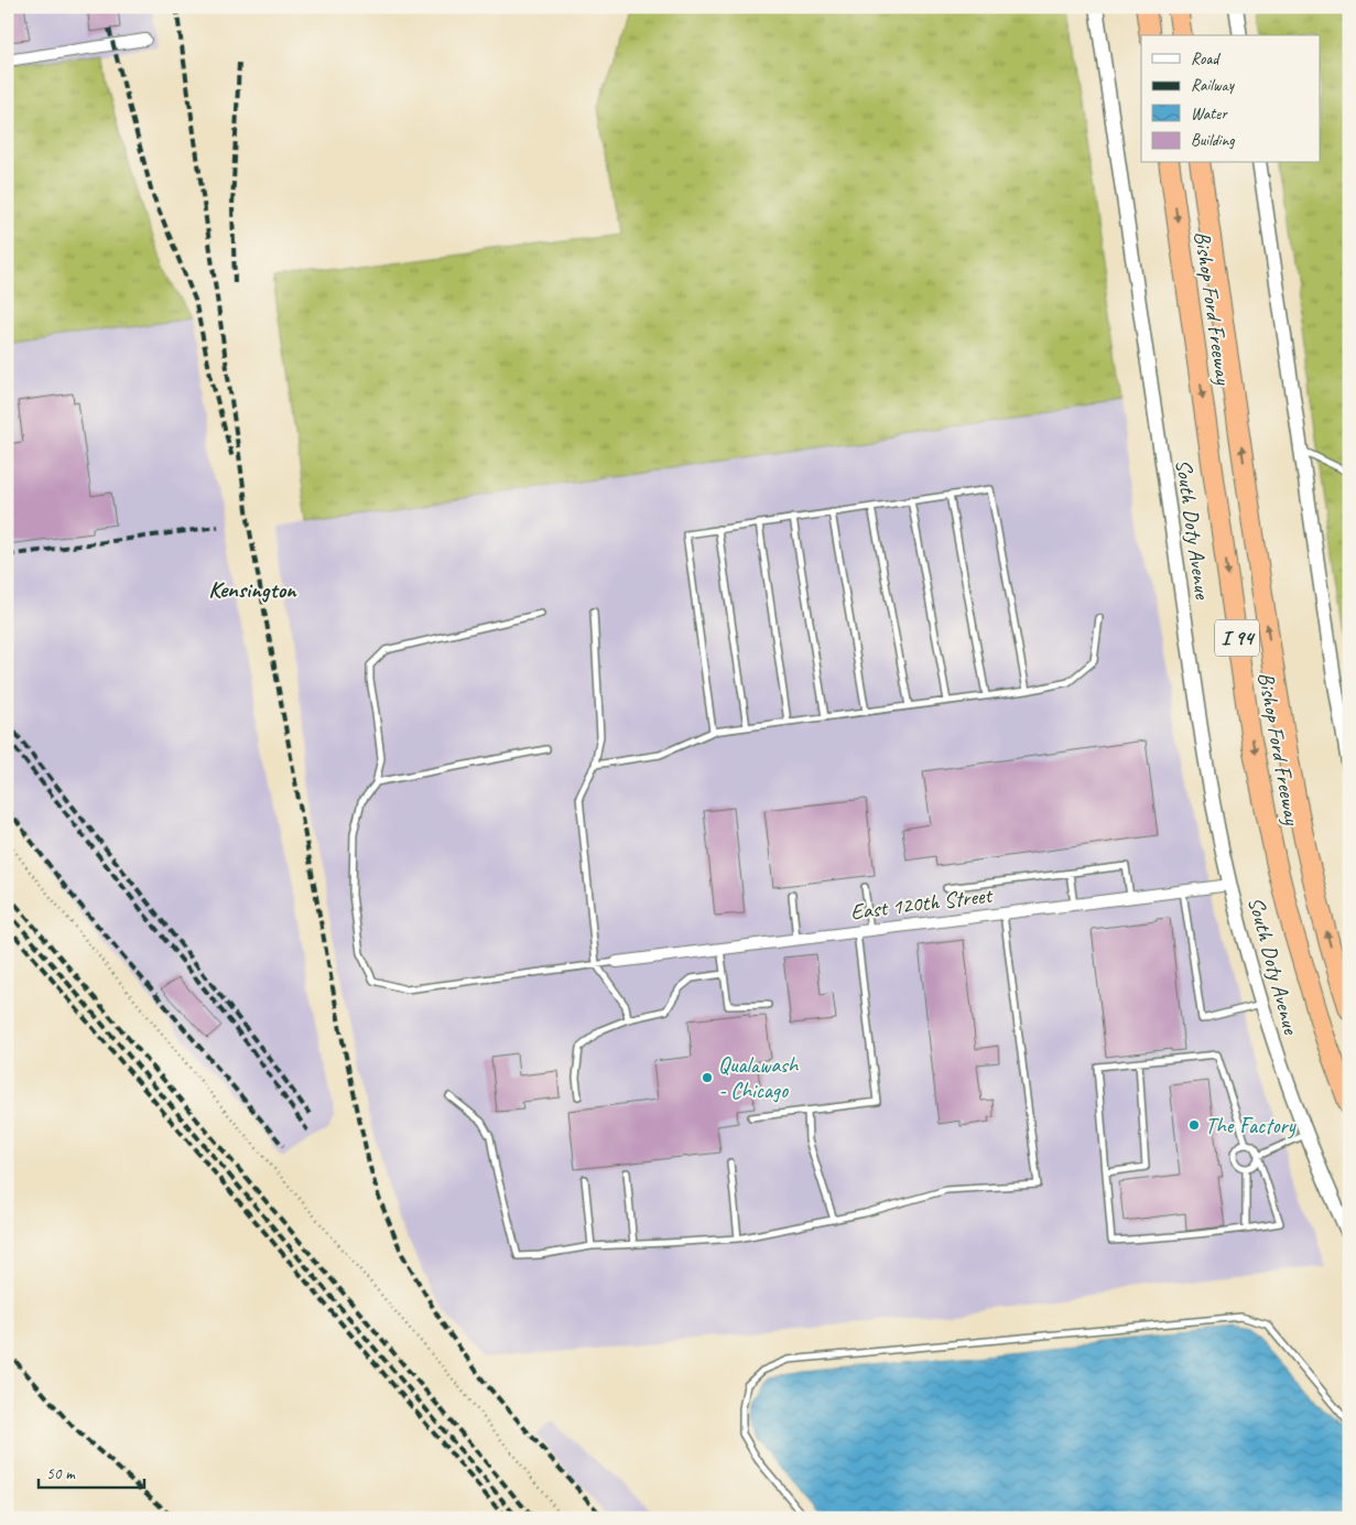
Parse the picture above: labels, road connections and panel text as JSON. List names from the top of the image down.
{
  "streets": {
    "highway": ["Bishop Ford Freeway", "I 94"],
    "street": ["South Doty Avenue", "East 120th Street"]
  },
  "crossings": [
    ["South Doty Avenue", "East 120th Street"]
  ],
  "districts": ["Kensington"],
  "places": ["Qualawash - Chicago", "The Factory"],
  "legend": [
    "Road",
    "Railway",
    "Water",
    "Building"
  ],
  "scale_bar": "50 m"
}
